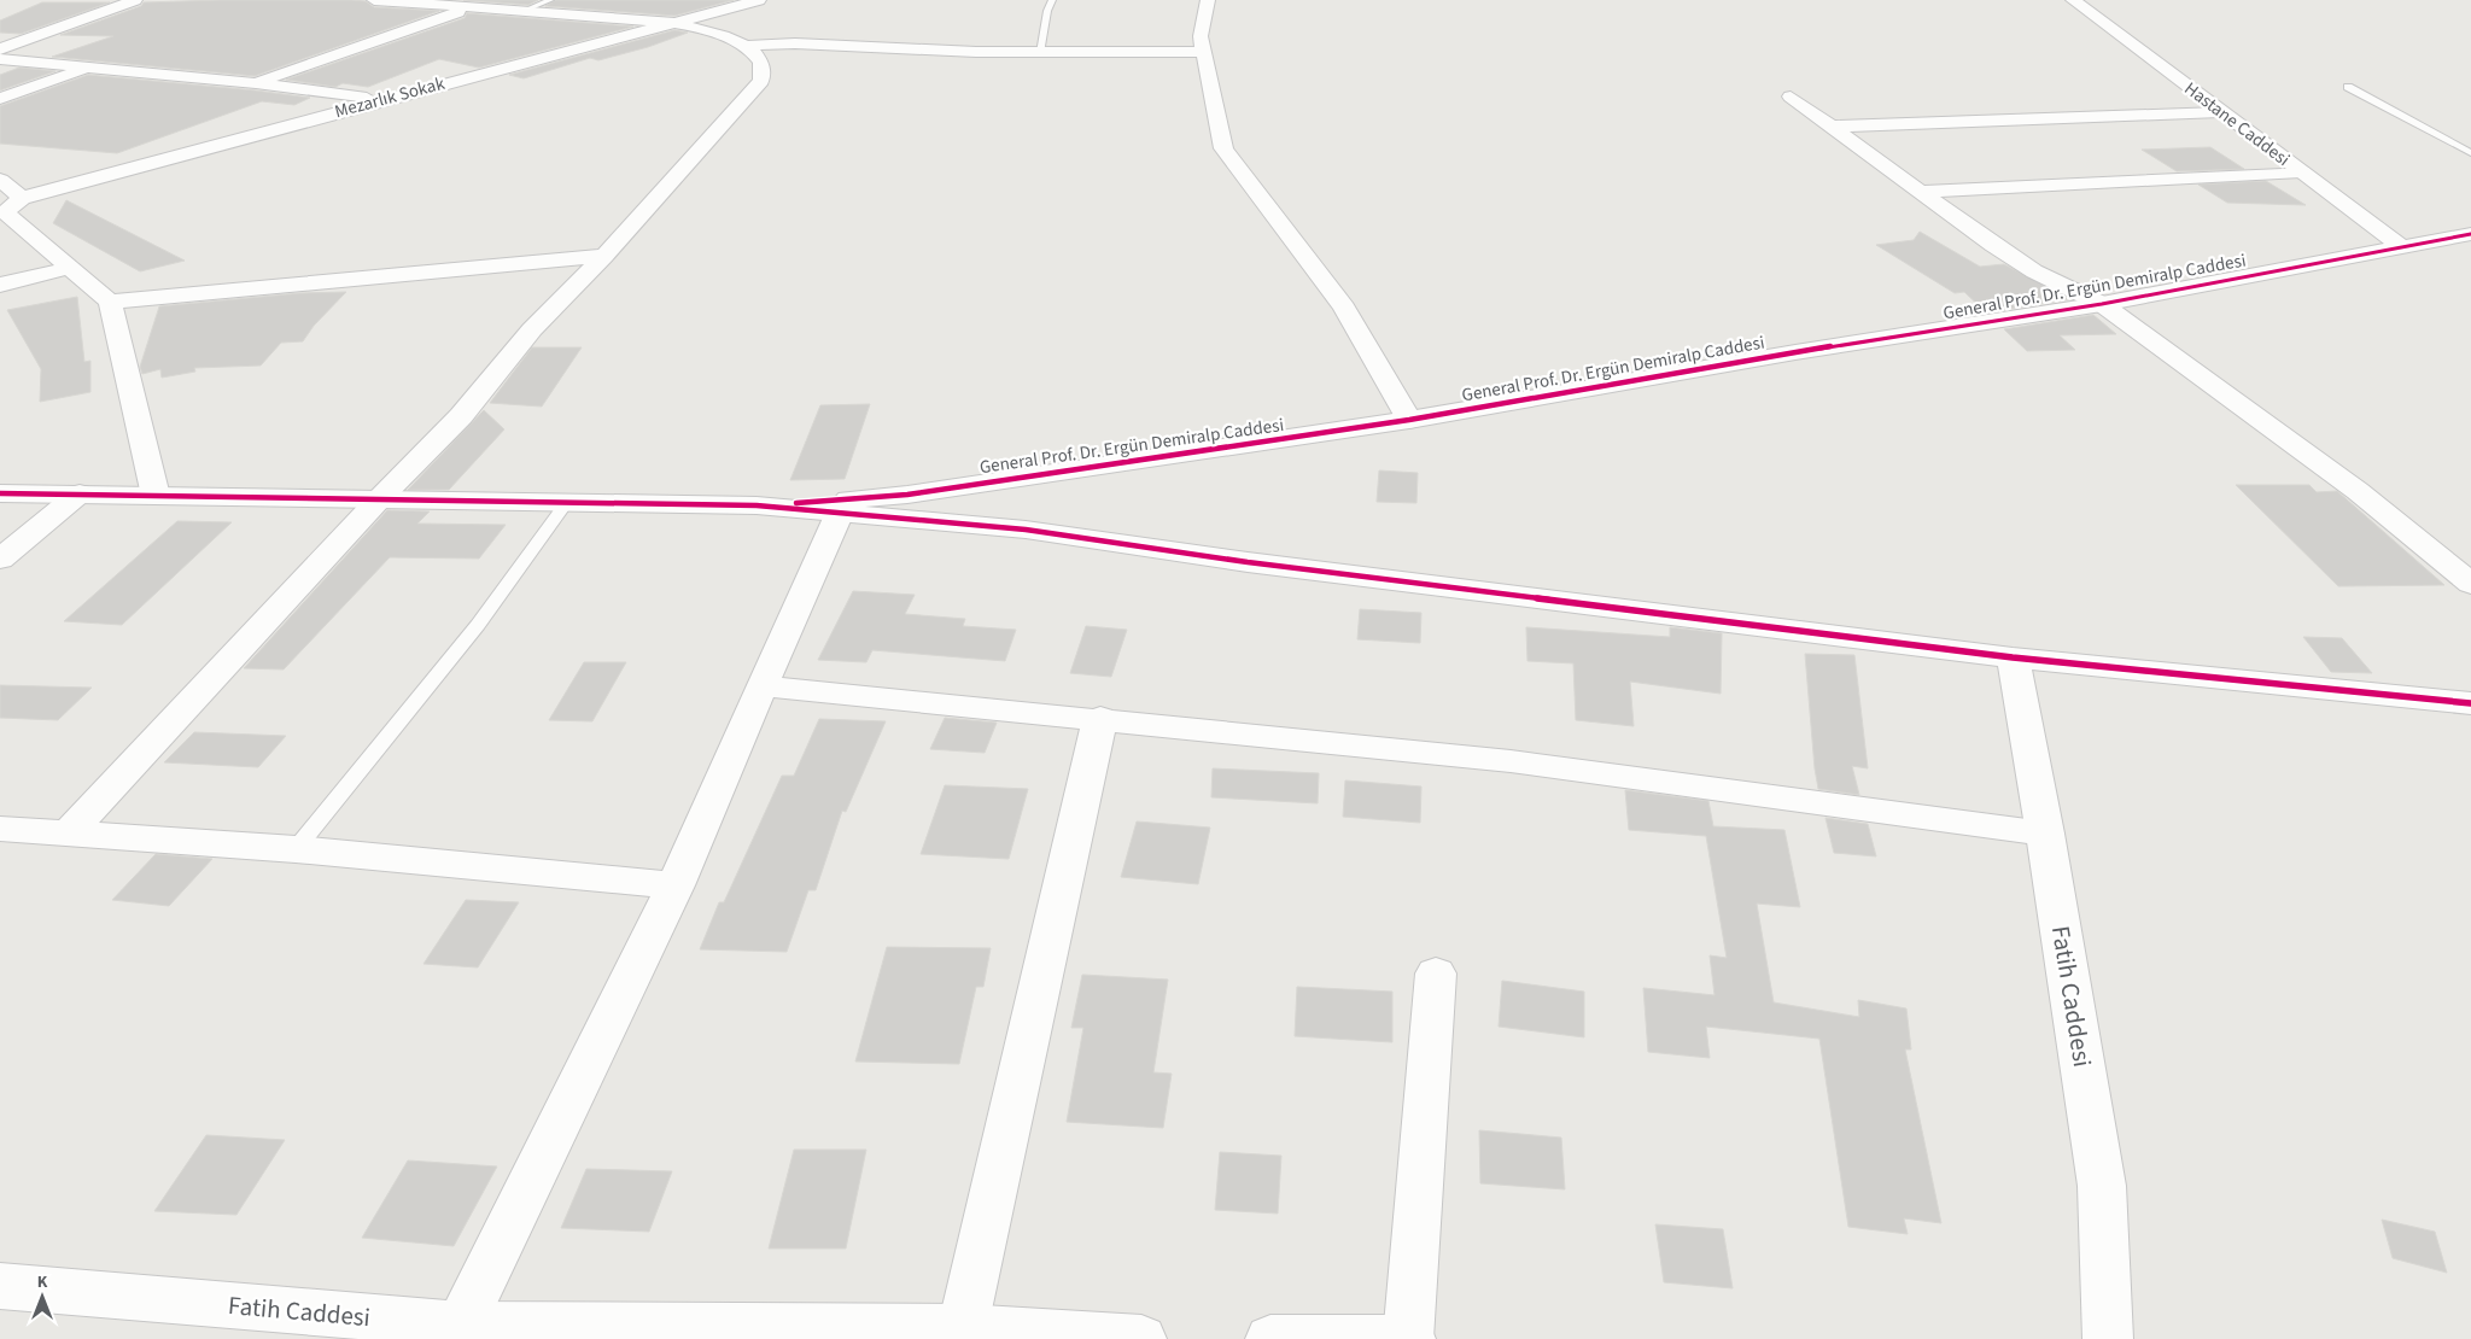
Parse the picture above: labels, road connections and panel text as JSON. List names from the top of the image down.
{
  "streets": {
    "street": [
      "Mezarlık Sokak",
      "Hastane Caddesi",
      "General Prof. Dr. Ergün Demiralp Caddesi",
      "Fatih Caddesi"
    ]
  },
  "crossings": [
    ["Hastane Caddesi", "General Prof. Dr. Ergün Demiralp Caddesi"]
  ],
  "north": "top"
}
